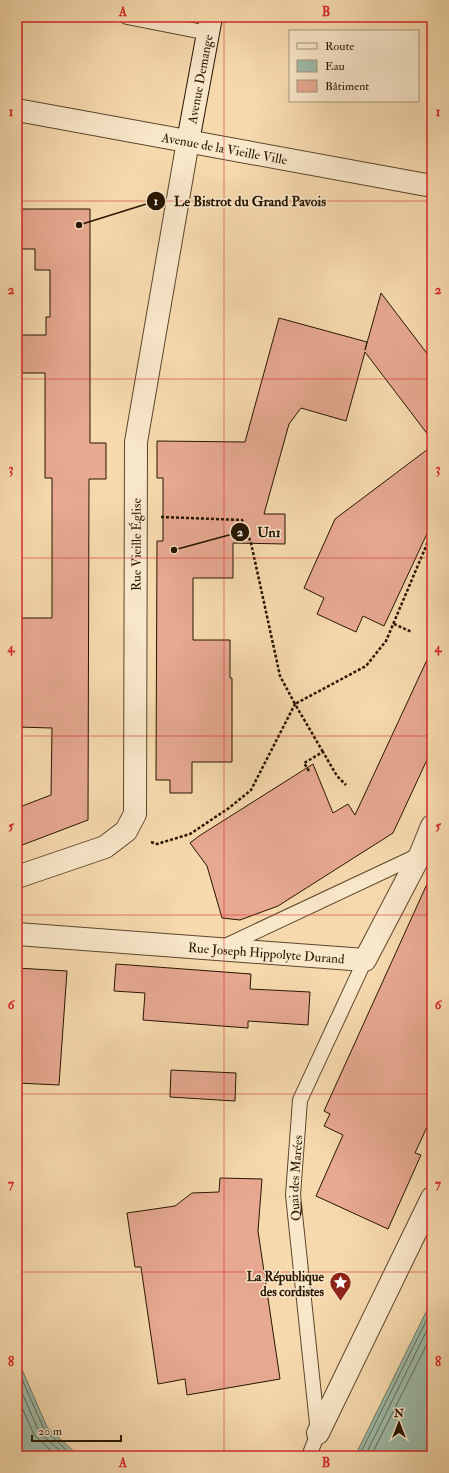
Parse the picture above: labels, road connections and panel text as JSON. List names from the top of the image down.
{
  "streets": {
    "street": [
      "Avenue Demange",
      "Avenue de la Vieille Ville",
      "Rue Vieille Église",
      "Rue Joseph Hippolyte Durand",
      "Quai des Marées"
    ]
  },
  "crossings": [
    ["Avenue Demange", "Avenue de la Vieille Ville"],
    ["Avenue Demange", "Rue Vieille Église"],
    ["Avenue de la Vieille Ville", "Rue Vieille Église"],
    ["Rue Joseph Hippolyte Durand", "Quai des Marées"]
  ],
  "places": {
    "other": ["Le Bistrot du Grand Pavois", "Un1"],
    "place": ["La République des cordistes"]
  },
  "legend": ["Route", "Eau", "Bâtiment"],
  "scale_bar": "20 m",
  "north": "top",
  "grid": {
    "columns": ["A", "B"],
    "rows": [
      "1",
      "2",
      "3",
      "4",
      "5",
      "6",
      "7",
      "8"
    ]
  }
}
